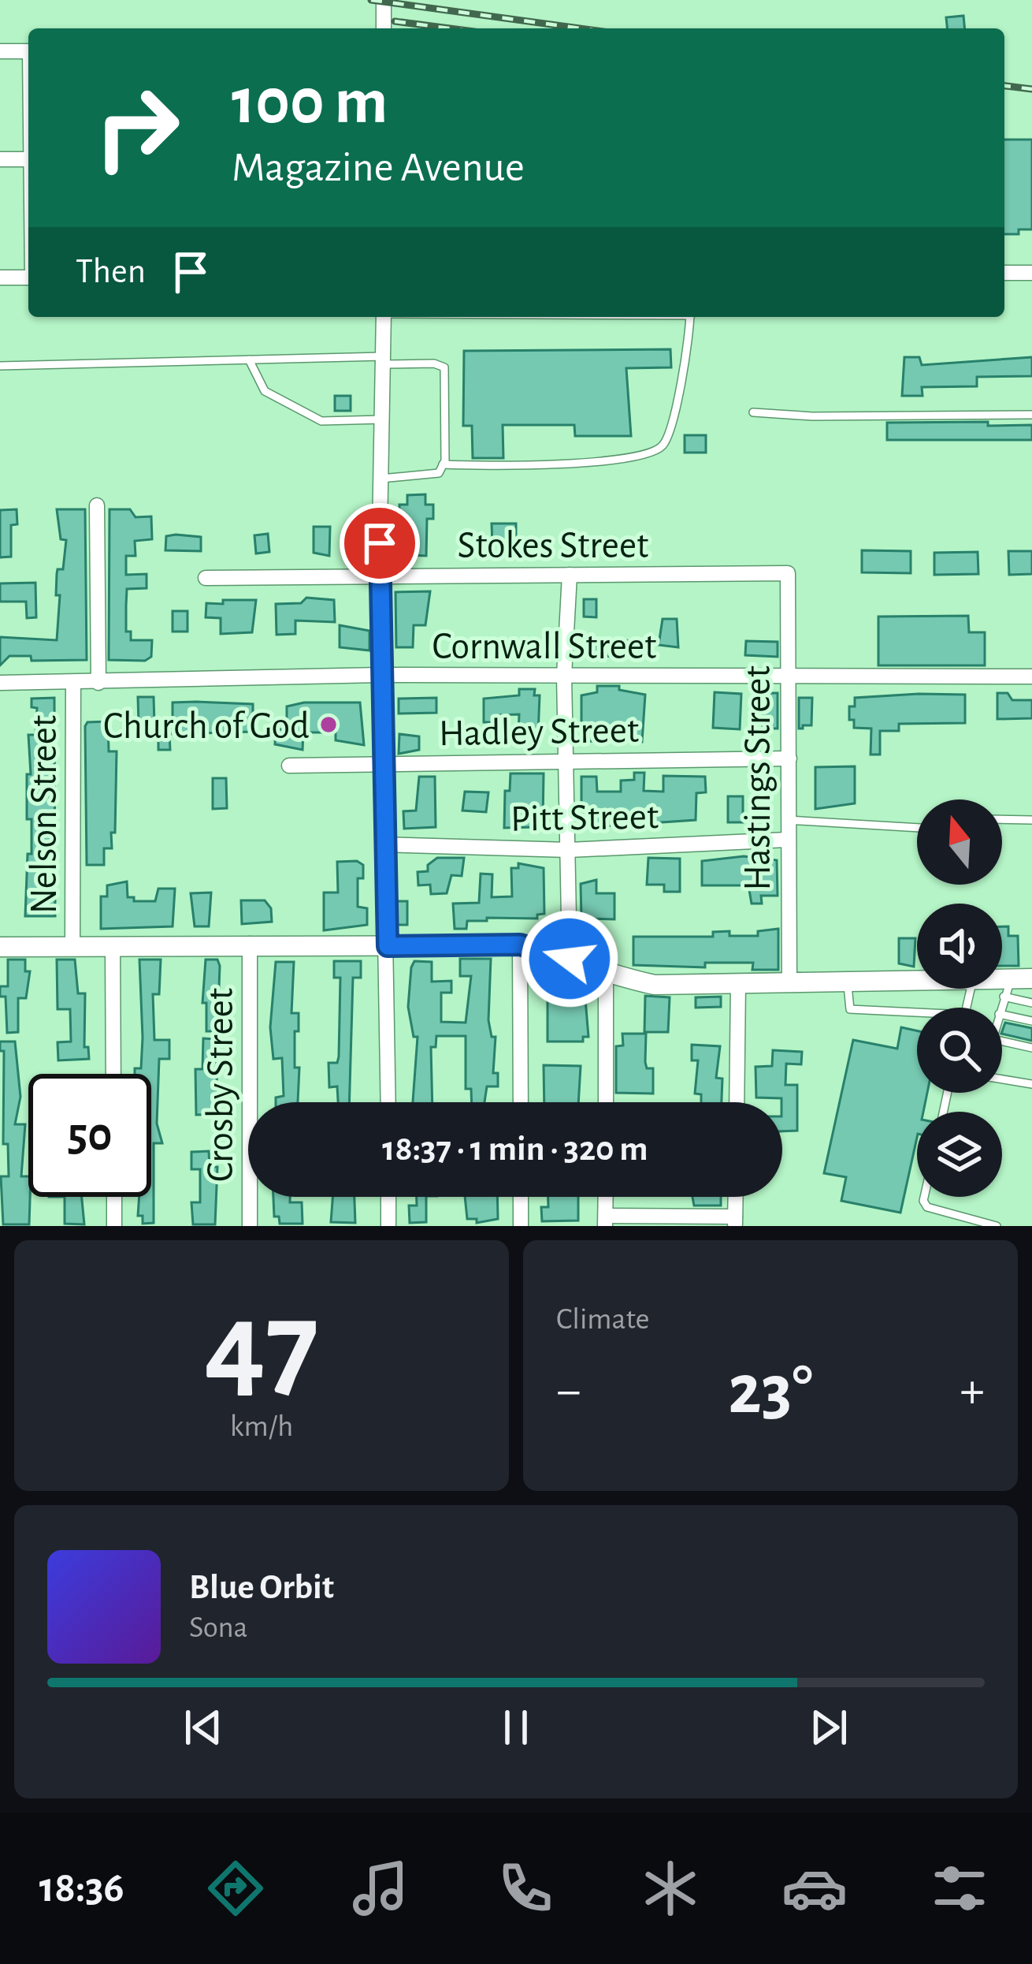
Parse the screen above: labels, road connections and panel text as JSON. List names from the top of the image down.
{
  "streets": {
    "street": [
      "Stokes Street",
      "Cornwall Street",
      "Hadley Street",
      "Hastings Street",
      "Nelson Street",
      "Pitt Street",
      "Crosby Street"
    ]
  },
  "crossings": [
    ["Stokes Street", "Hastings Street"],
    ["Cornwall Street", "Hastings Street"],
    ["Cornwall Street", "Nelson Street"],
    ["Hadley Street", "Hastings Street"],
    ["Hastings Street", "Pitt Street"]
  ],
  "places": ["Church of God"],
  "north": "top",
  "page": {
    "turn": ["100 m", "Magazine Avenue"],
    "then": "Then",
    "limit": "50",
    "trip": "18:37 · 1 min · 320 m",
    "tile": [
      ["47", "km/h"],
      "Climate"
    ],
    "heat": ["−", "23°", "+"],
    "song": ["Blue Orbit", "Sona"],
    "tabs": "18:36"
  }
}
